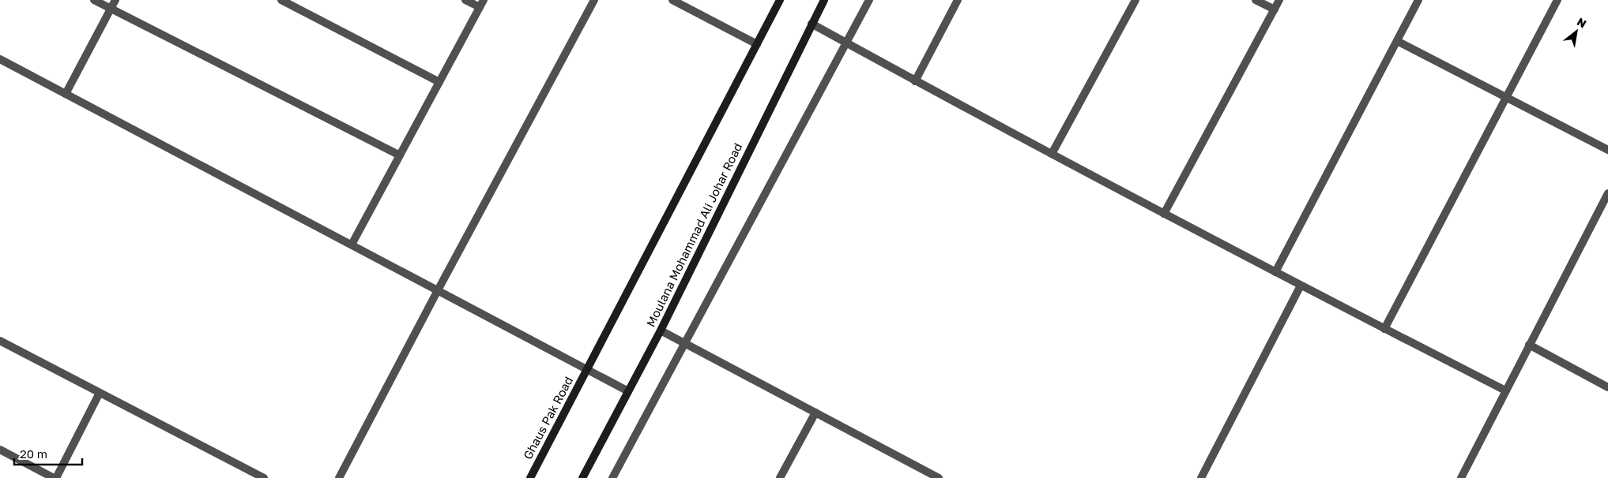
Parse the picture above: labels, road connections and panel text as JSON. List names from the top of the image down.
{
  "streets": {
    "main road": ["Moulana Mohammad Ali Johar Road", "Ghaus Pak Road"]
  },
  "scale_bar": "20 m",
  "north": "top right"
}
